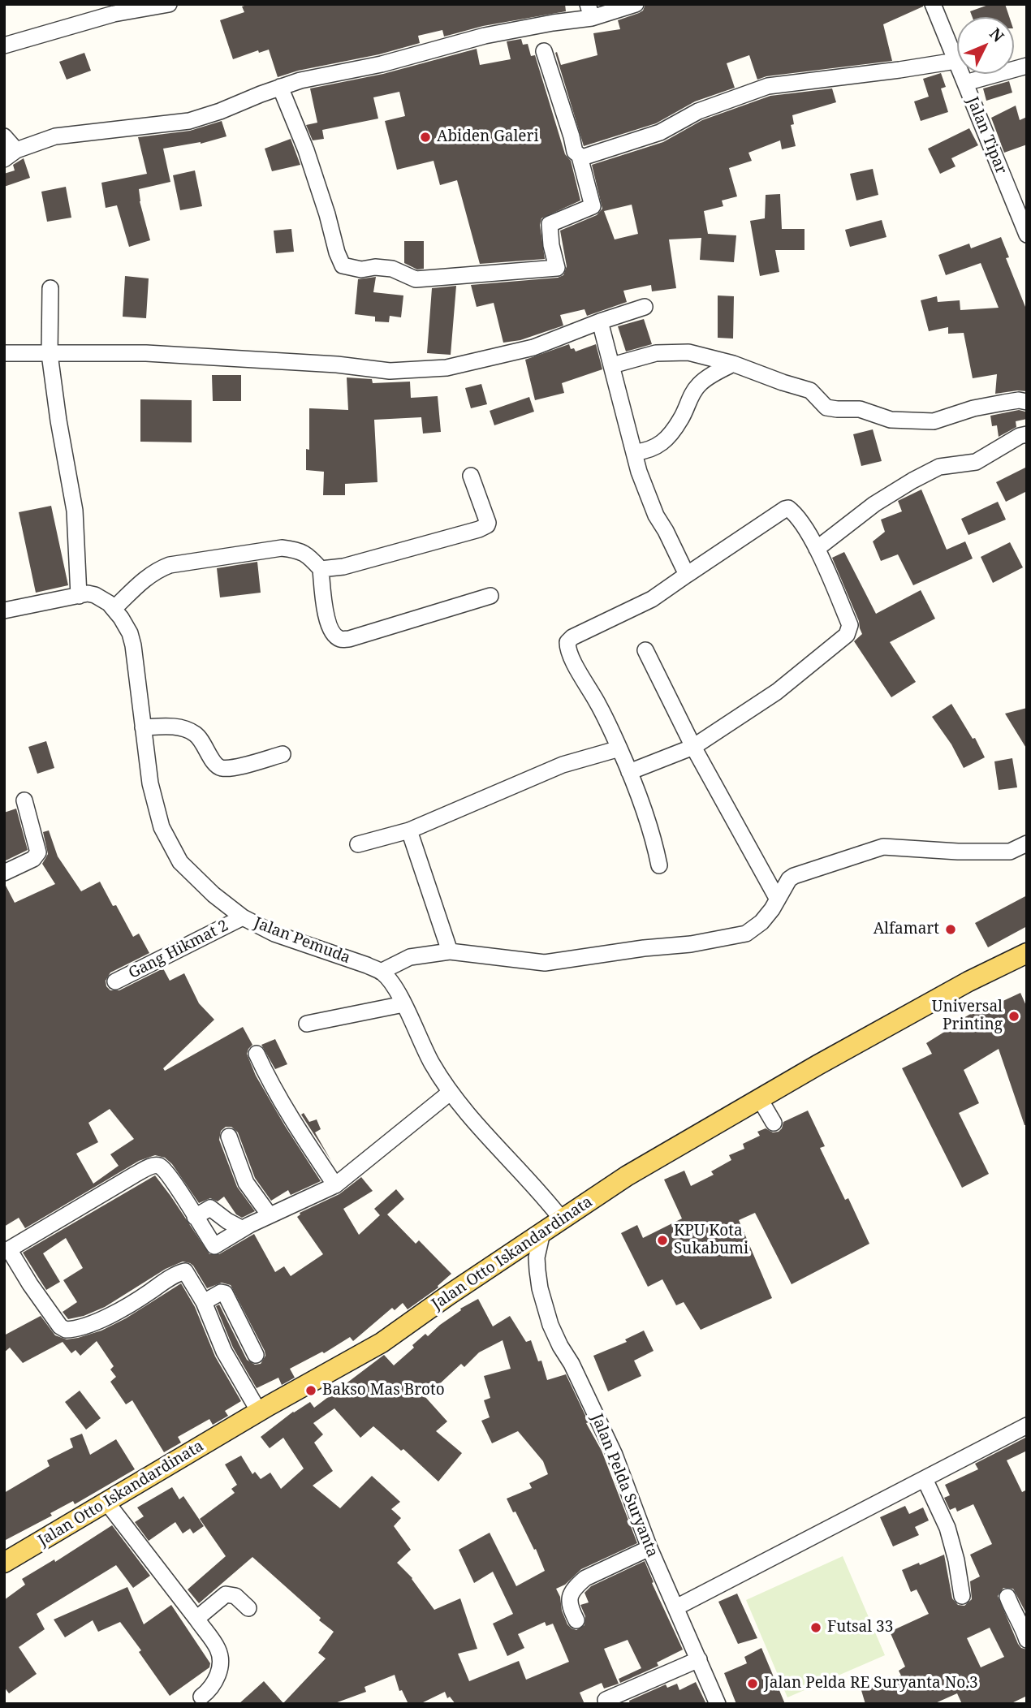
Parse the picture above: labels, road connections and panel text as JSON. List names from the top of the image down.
{
  "streets": {
    "main road": ["Jalan Otto Iskandardinata"],
    "street": [
      "Jalan Tipar",
      "Jalan Pemuda",
      "Gang Hikmat 2",
      "Jalan Pelda Suryanta"
    ]
  },
  "crossings": [
    ["Jalan Pemuda", "Gang Hikmat 2"],
    ["Jalan Otto Iskandardinata", "Jalan Pelda Suryanta"]
  ],
  "places": [
    "Abiden Galeri",
    "Alfamart",
    "Universal Printing",
    "KPU Kota Sukabumi",
    "Bakso Mas Broto",
    "Futsal 33",
    "Jalan Pelda RE Suryanta No.3"
  ],
  "north": "top right"
}
